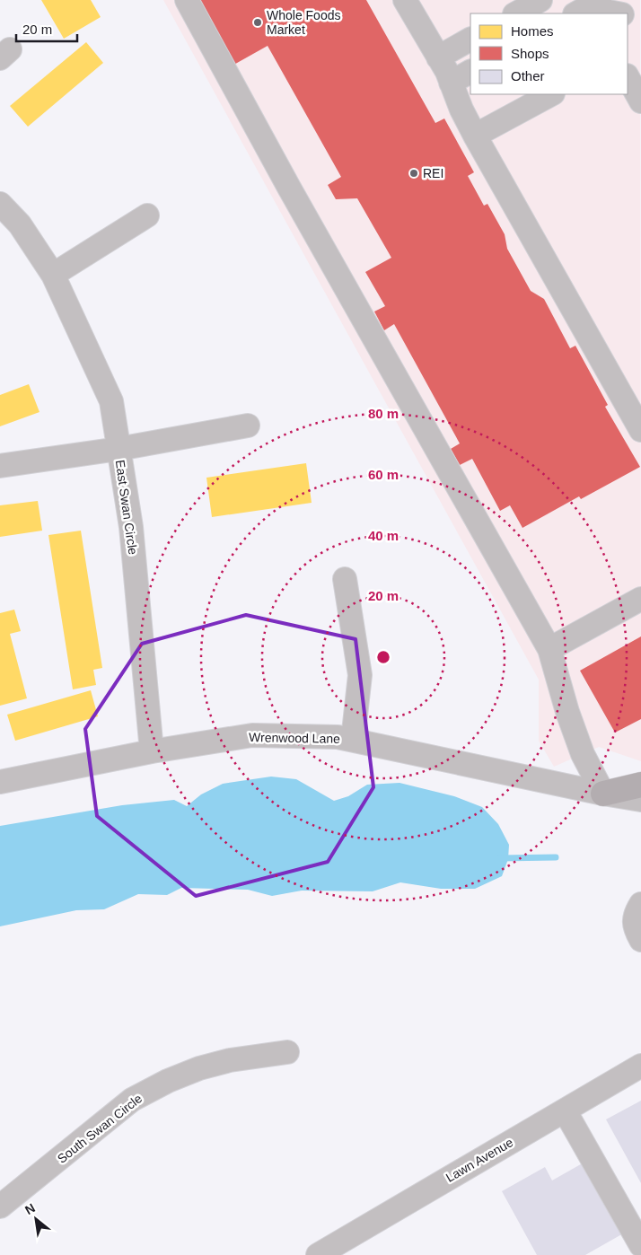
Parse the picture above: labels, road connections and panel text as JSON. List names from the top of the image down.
{
  "streets": {
    "street": [
      "East Swan Circle",
      "Wrenwood Lane",
      "South Swan Circle",
      "Lawn Avenue"
    ]
  },
  "crossings": [
    ["East Swan Circle", "Wrenwood Lane"]
  ],
  "places": ["Whole Foods Market", "REI"],
  "legend": ["Homes", "Shops", "Other"],
  "scale_bar": "20 m",
  "north": "top left",
  "rings": [
    "80 m",
    "60 m",
    "40 m",
    "20 m"
  ]
}
